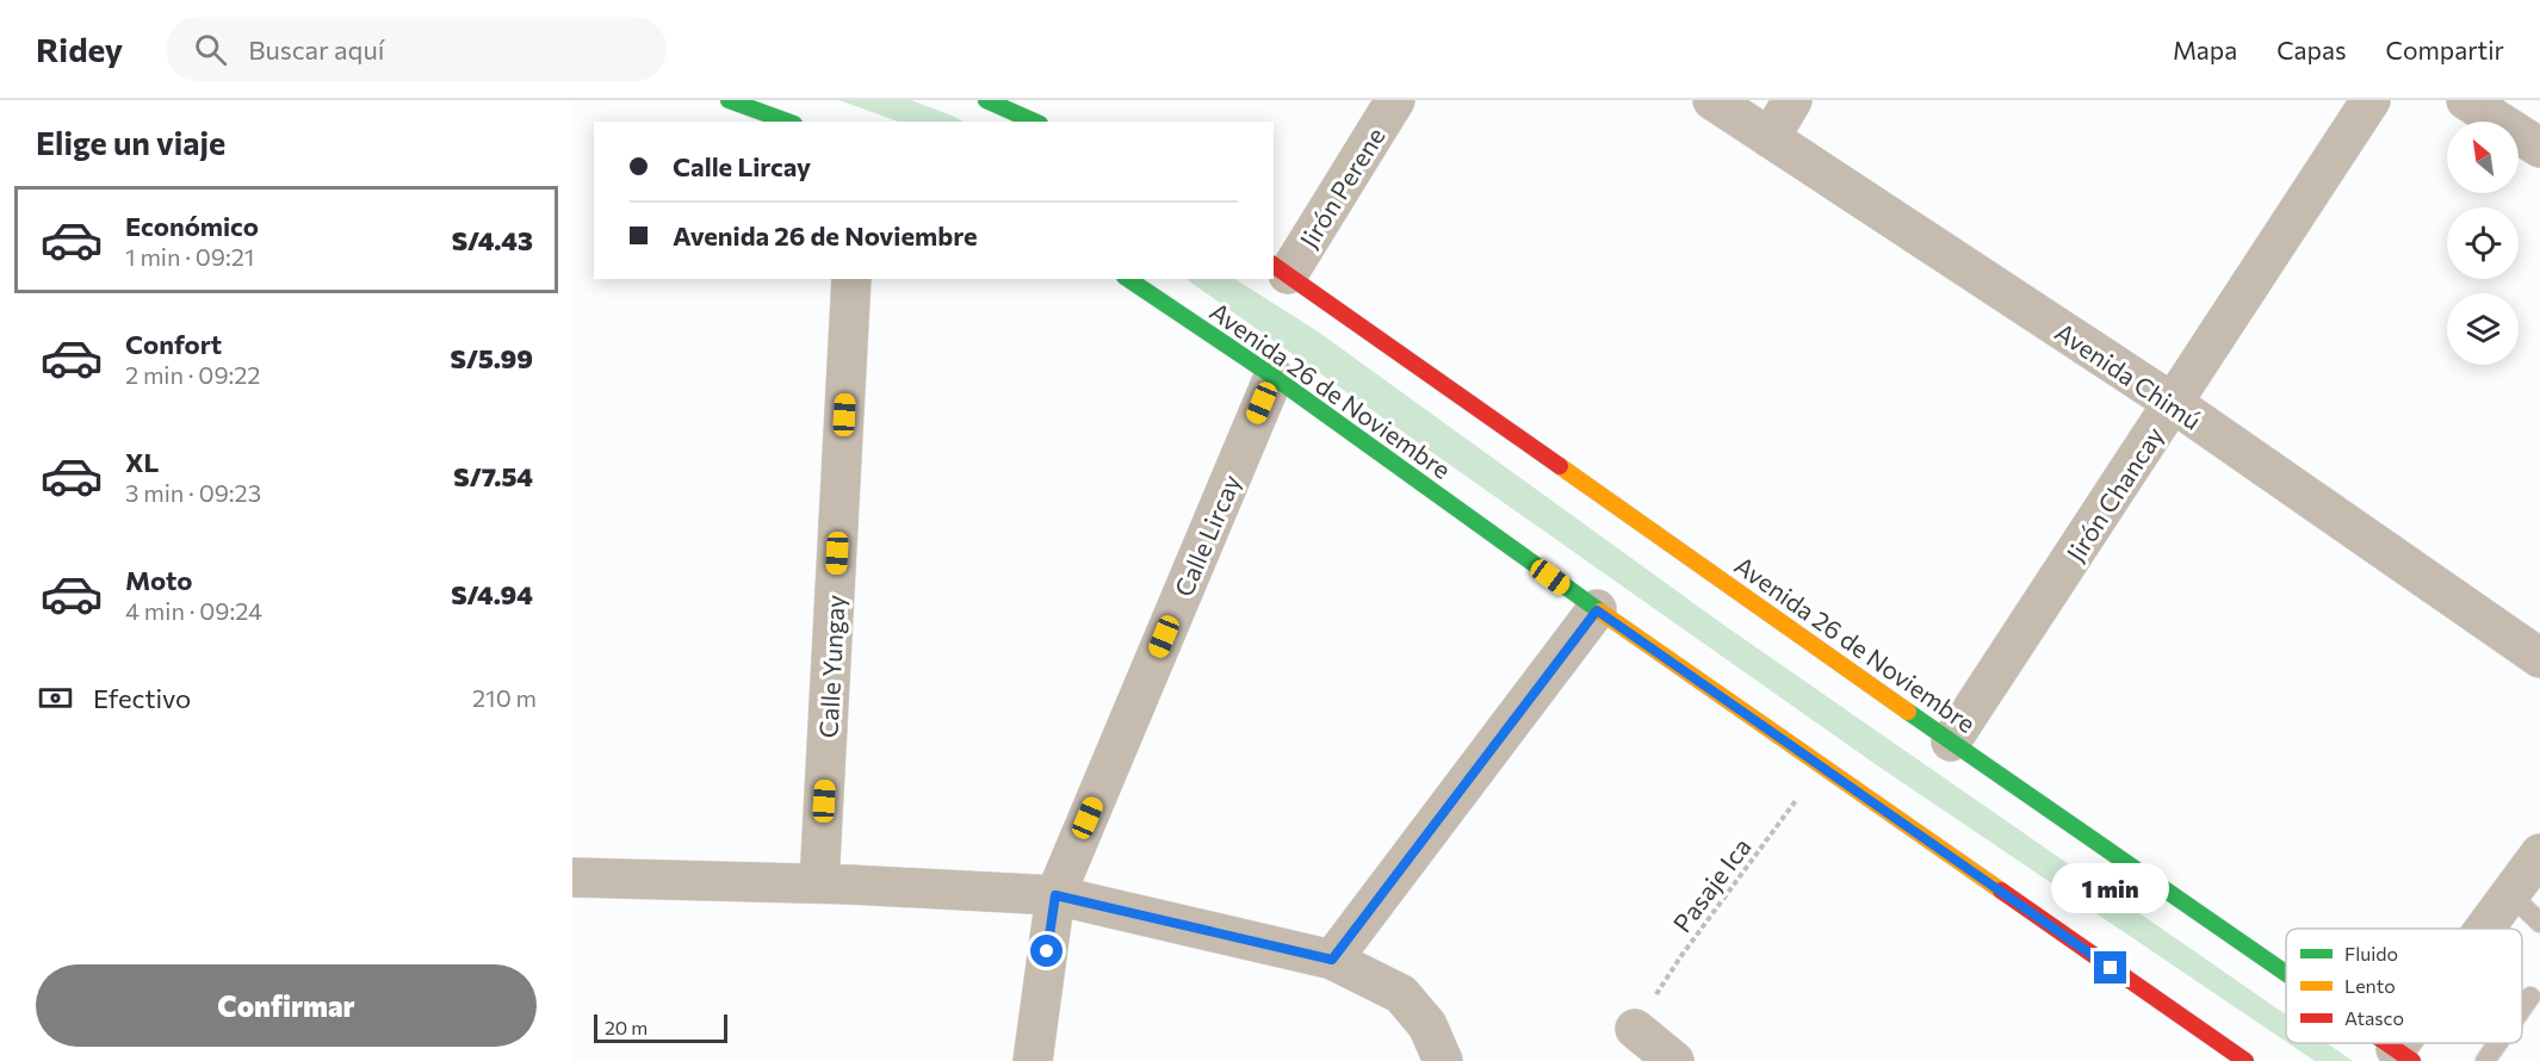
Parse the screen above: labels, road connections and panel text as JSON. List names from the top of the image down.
{
  "streets": {
    "main road": ["Avenida 26 de Noviembre"],
    "street": [
      "Jirón Perene",
      "Avenida Chimú",
      "Jirón Chancay",
      "Calle Lircay",
      "Calle Yungay"
    ],
    "path": ["Pasaje Ica"]
  },
  "crossings": [
    ["Jirón Perene", "Avenida 26 de Noviembre"],
    ["Avenida Chimú", "Jirón Chancay"],
    ["Avenida 26 de Noviembre", "Jirón Chancay"],
    ["Avenida 26 de Noviembre", "Calle Lircay"],
    ["Avenida 26 de Noviembre", "Pasaje Ica"]
  ],
  "legend": ["Fluido", "Lento", "Atasco"],
  "scale_bar": "20 m",
  "north": "top left",
  "page": {
    "header": "Ridey",
    "search": "Buscar aquí",
    "nav": ["Mapa", "Capas", "Compartir"],
    "heading": "Elige un viaje",
    "banner": ["Calle Lircay", "Avenida 26 de Noviembre"],
    "list": [
      {
        "name": "Económico",
        "note": "1 min · 09:21",
        "value": "S/4.43"
      },
      {
        "name": "Confort",
        "note": "2 min · 09:22",
        "value": "S/5.99"
      },
      {
        "name": "XL",
        "note": "3 min · 09:23",
        "value": "S/7.54"
      },
      {
        "name": "Moto",
        "note": "4 min · 09:24",
        "value": "S/4.94"
      }
    ],
    "pay": ["Efectivo", "210 m"],
    "bubble": "1 min",
    "buttons": "Confirmar",
    "scale": "20 m"
  }
}
